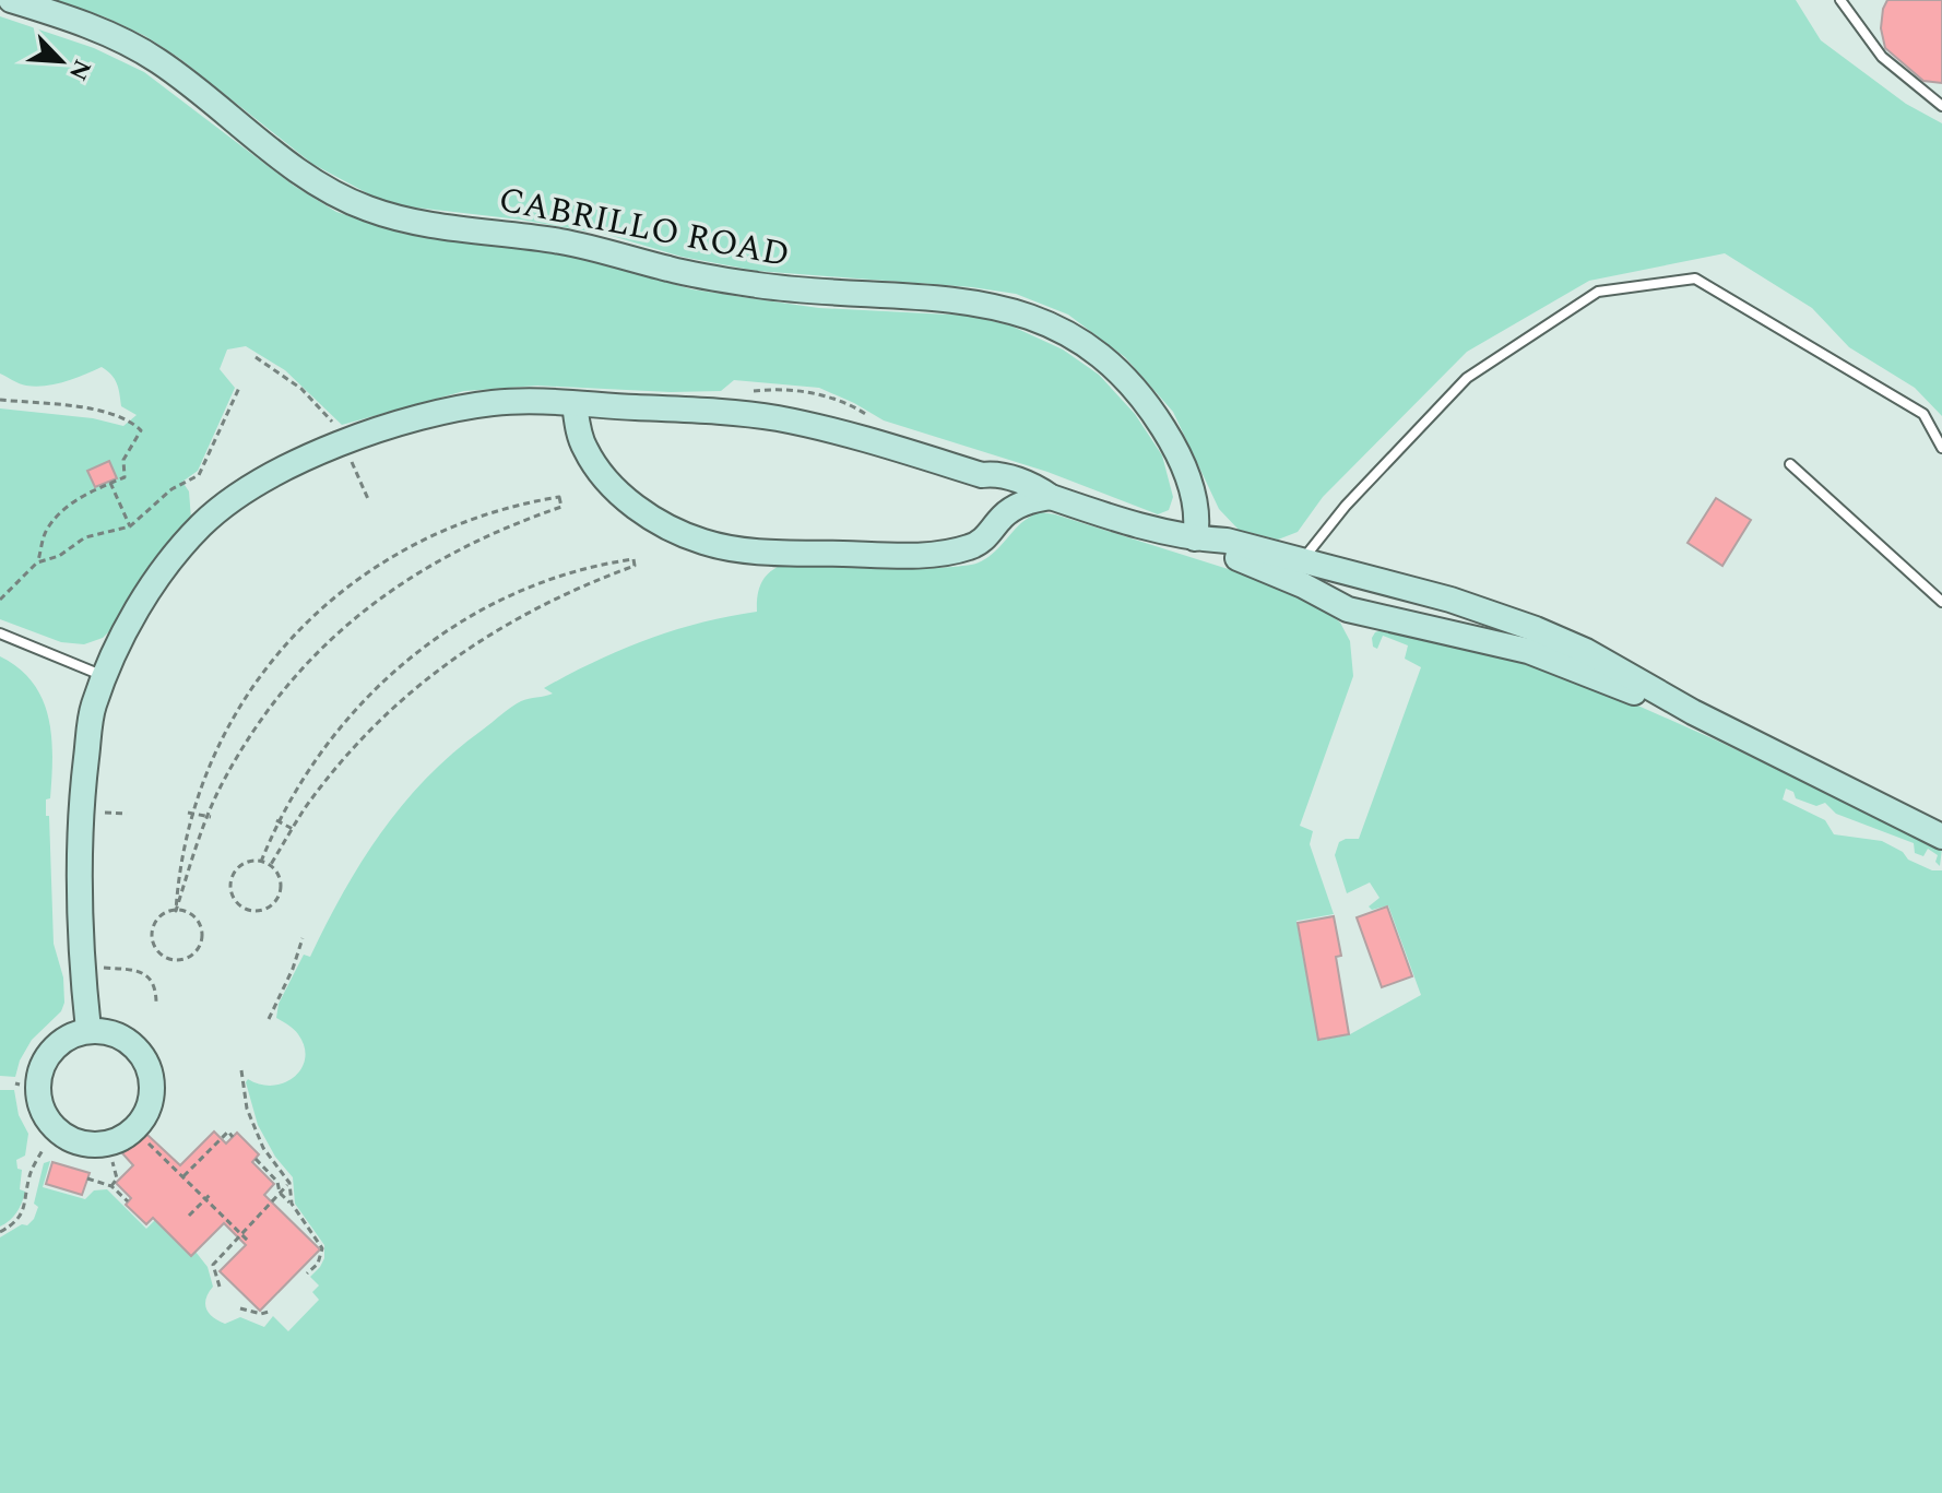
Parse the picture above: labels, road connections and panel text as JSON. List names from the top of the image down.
{
  "streets": {
    "street": ["CABRILLO ROAD"]
  },
  "north": "bottom right"
}
